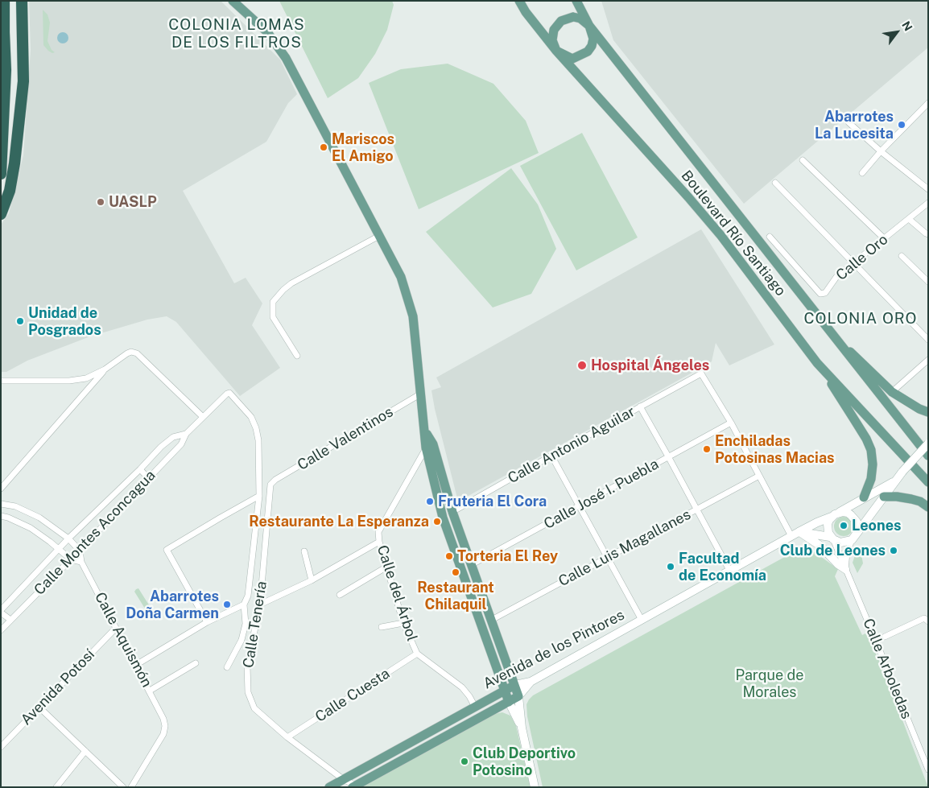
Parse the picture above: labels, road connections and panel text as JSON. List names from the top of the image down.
{
  "streets": {
    "main road": ["Boulevard Río Santiago", "Avenida de los Pintores"],
    "street": [
      "Calle Oro",
      "Calle Valentinos",
      "Calle Antonio Aguilar",
      "Calle José I. Puebla",
      "Calle Montes Aconcagua",
      "Calle Luis Magallanes",
      "Calle del Árbol",
      "Calle Tenería",
      "Calle Aquismón",
      "Calle Arboledas",
      "Avenida Potosí",
      "Calle Cuesta"
    ]
  },
  "crossings": [
    ["Calle Valentinos", "Calle Tenería"],
    ["Calle Antonio Aguilar", "Calle José I. Puebla"],
    ["Calle Montes Aconcagua", "Calle Aquismón"],
    ["Calle del Árbol", "Avenida de los Pintores"],
    ["Calle del Árbol", "Calle Cuesta"],
    ["Calle Tenería", "Avenida de los Pintores"],
    ["Calle Tenería", "Calle Cuesta"],
    ["Calle Aquismón", "Avenida Potosí"],
    ["Avenida de los Pintores", "Calle Arboledas"]
  ],
  "districts": ["COLONIA LOMAS DE LOS FILTROS", "COLONIA ORO"],
  "parks": ["Parque de Morales"],
  "places": [
    "Abarrotes La Lucesita",
    "Mariscos El Amigo",
    "UASLP",
    "Unidad de Posgrados",
    "Hospital Ángeles",
    "Enchiladas Potosinas Macias",
    "Fruteria El Cora",
    "Restaurante La Esperanza",
    "Leones",
    "Club de Leones",
    "Torteria El Rey",
    "Facultad de Economía",
    "Restaurant Chilaquil",
    "Abarrotes Doña Carmen",
    "Club Deportivo Potosino"
  ],
  "north": "top right"
}
